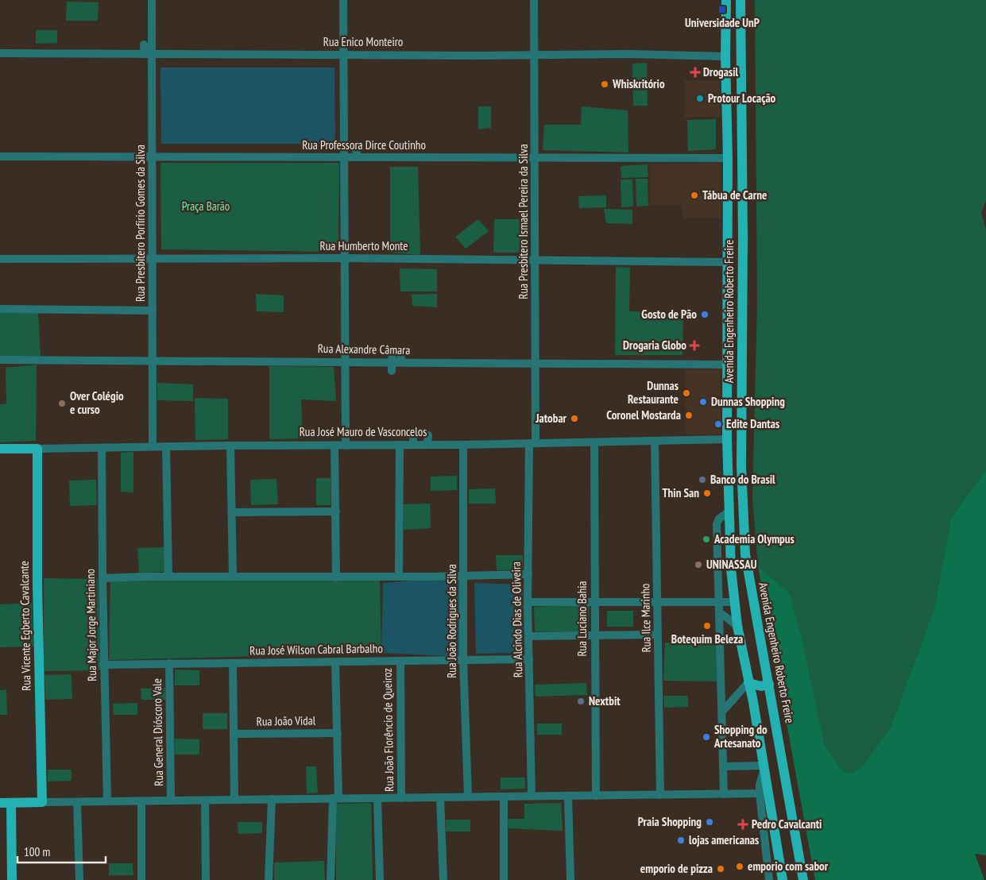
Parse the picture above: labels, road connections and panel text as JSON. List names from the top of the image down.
{
  "streets": {
    "main road": ["Avenida Engenheiro Roberto Freire", "Rua José Mauro de Vasconcelos", "Rua Vicente Egberto Cavalcante"],
    "street": [
      "Rua Enico Monteiro",
      "Rua Professora Dirce Coutinho",
      "Rua Presbítero Ismael Pereira da Silva",
      "Rua Presbítero Porfírio Gomes da Silva",
      "Rua Humberto Monte",
      "Rua Alexandre Câmara",
      "Rua Ilce Marinho",
      "Rua Luciano Bahia",
      "Rua Alcindo Dias de Oliveira",
      "Rua João Rodrigues da Silva",
      "Rua Major Jorge Martiniano",
      "Rua José Wilson Cabral Barbalho",
      "Rua João Vidal",
      "Rua João Florêncio de Queiroz",
      "Rua General Dióscoro Vale"
    ]
  },
  "crossings": [
    ["Rua Enico Monteiro", "Rua Presbítero Ismael Pereira da Silva"],
    ["Rua Enico Monteiro", "Rua Presbítero Porfírio Gomes da Silva"],
    ["Rua Enico Monteiro", "Avenida Engenheiro Roberto Freire"],
    ["Rua Professora Dirce Coutinho", "Rua Presbítero Ismael Pereira da Silva"],
    ["Rua Professora Dirce Coutinho", "Rua Presbítero Porfírio Gomes da Silva"],
    ["Rua Professora Dirce Coutinho", "Avenida Engenheiro Roberto Freire"],
    ["Rua Presbítero Ismael Pereira da Silva", "Rua Humberto Monte"],
    ["Rua Presbítero Ismael Pereira da Silva", "Rua Alexandre Câmara"],
    ["Rua Presbítero Ismael Pereira da Silva", "Rua José Mauro de Vasconcelos"],
    ["Rua Presbítero Ismael Pereira da Silva", "Rua Alcindo Dias de Oliveira"],
    ["Rua Presbítero Porfírio Gomes da Silva", "Rua Humberto Monte"],
    ["Rua Presbítero Porfírio Gomes da Silva", "Rua Alexandre Câmara"],
    ["Rua Presbítero Porfírio Gomes da Silva", "Rua José Mauro de Vasconcelos"],
    ["Rua Humberto Monte", "Avenida Engenheiro Roberto Freire"],
    ["Avenida Engenheiro Roberto Freire", "Rua Alexandre Câmara"],
    ["Avenida Engenheiro Roberto Freire", "Rua José Mauro de Vasconcelos"],
    ["Rua José Mauro de Vasconcelos", "Rua Ilce Marinho"],
    ["Rua José Mauro de Vasconcelos", "Rua Luciano Bahia"],
    ["Rua José Mauro de Vasconcelos", "Rua Alcindo Dias de Oliveira"],
    ["Rua José Mauro de Vasconcelos", "Rua João Rodrigues da Silva"],
    ["Rua José Mauro de Vasconcelos", "Rua Major Jorge Martiniano"],
    ["Rua José Mauro de Vasconcelos", "Rua Vicente Egberto Cavalcante"],
    ["Rua Alcindo Dias de Oliveira", "Rua José Wilson Cabral Barbalho"],
    ["Rua João Rodrigues da Silva", "Rua José Wilson Cabral Barbalho"],
    ["Rua Major Jorge Martiniano", "Rua José Wilson Cabral Barbalho"],
    ["Rua José Wilson Cabral Barbalho", "Rua João Florêncio de Queiroz"],
    ["Rua José Wilson Cabral Barbalho", "Rua General Dióscoro Vale"]
  ],
  "parks": ["Praça Barão"],
  "places": {
    "transit": ["Universidade UnP"],
    "health": ["Drogasil", "Drogaria Globo", "Pedro Cavalcanti"],
    "other": [
      "Whiskritório",
      "Protour Locação",
      "Tábua de Carne",
      "Gosto de Pão",
      "Dunnas Restaurante",
      "Dunnas Shopping",
      "Over Colégio e curso",
      "Coronel Mostarda",
      "Jatobar",
      "Edite Dantas",
      "Banco do Brasil",
      "Thin San",
      "Academia Olympus",
      "UNINASSAU",
      "Botequim Beleza",
      "Nextbit",
      "Shopping do Artesanato",
      "Praia Shopping",
      "lojas americanas",
      "emporio com sabor",
      "emporio de pizza"
    ]
  },
  "scale_bar": "100 m"
}
